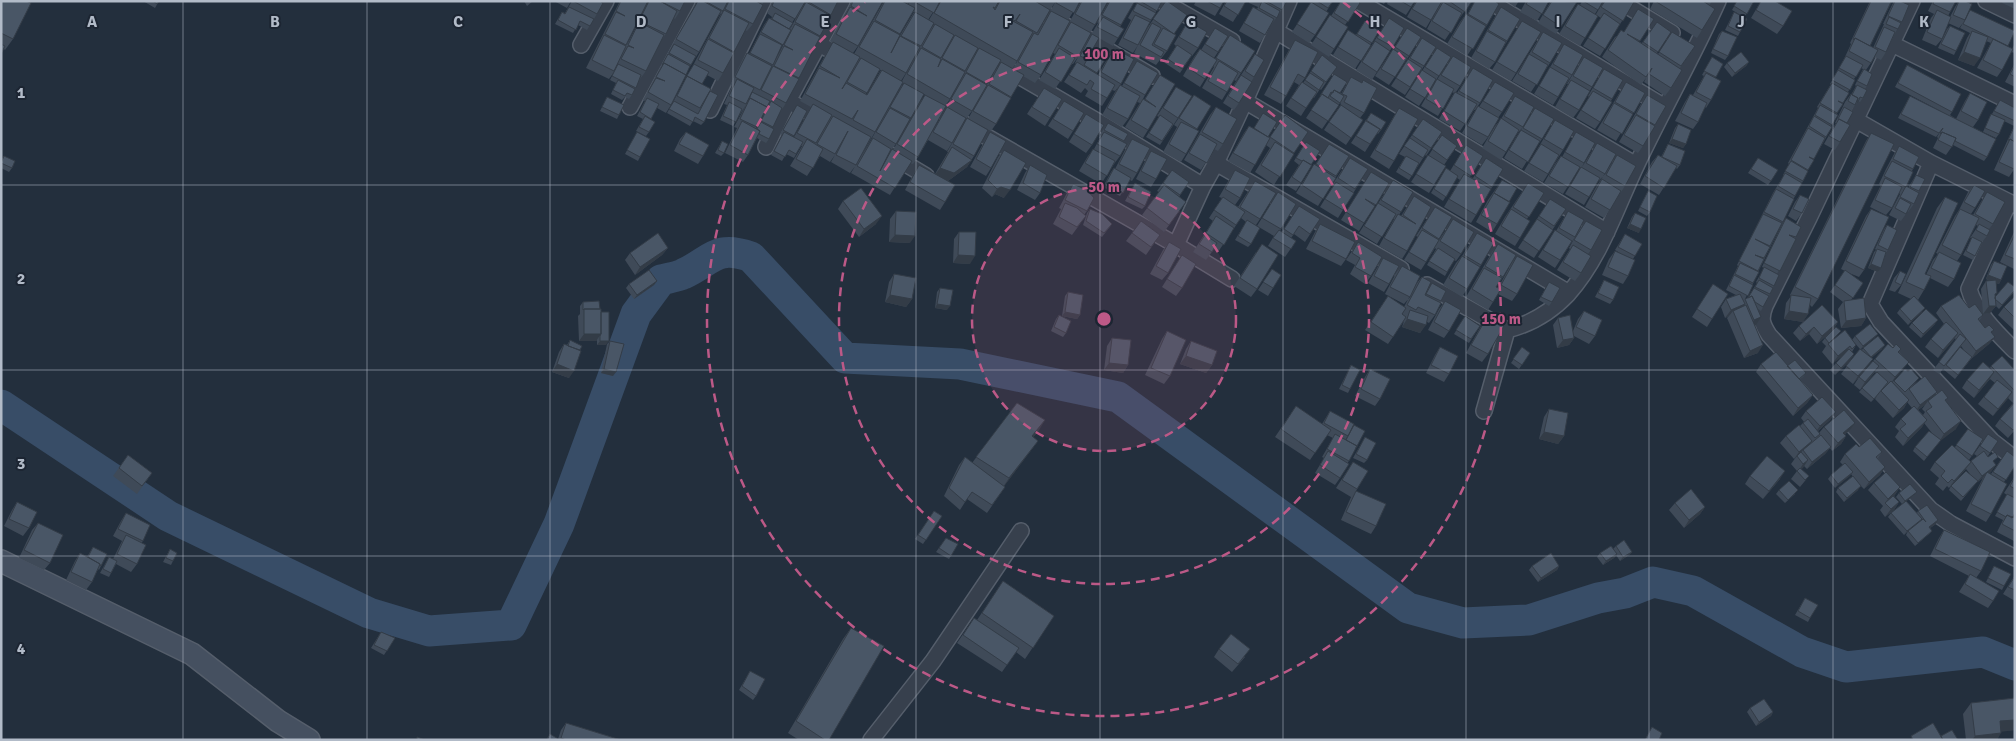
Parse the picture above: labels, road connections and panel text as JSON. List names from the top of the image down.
{
  "grid": {
    "columns": [
      "A",
      "B",
      "C",
      "D",
      "E",
      "F",
      "G",
      "H",
      "I",
      "J",
      "K"
    ],
    "rows": [
      "1",
      "2",
      "3",
      "4"
    ]
  },
  "rings": ["100 m", "50 m", "150 m"]
}
